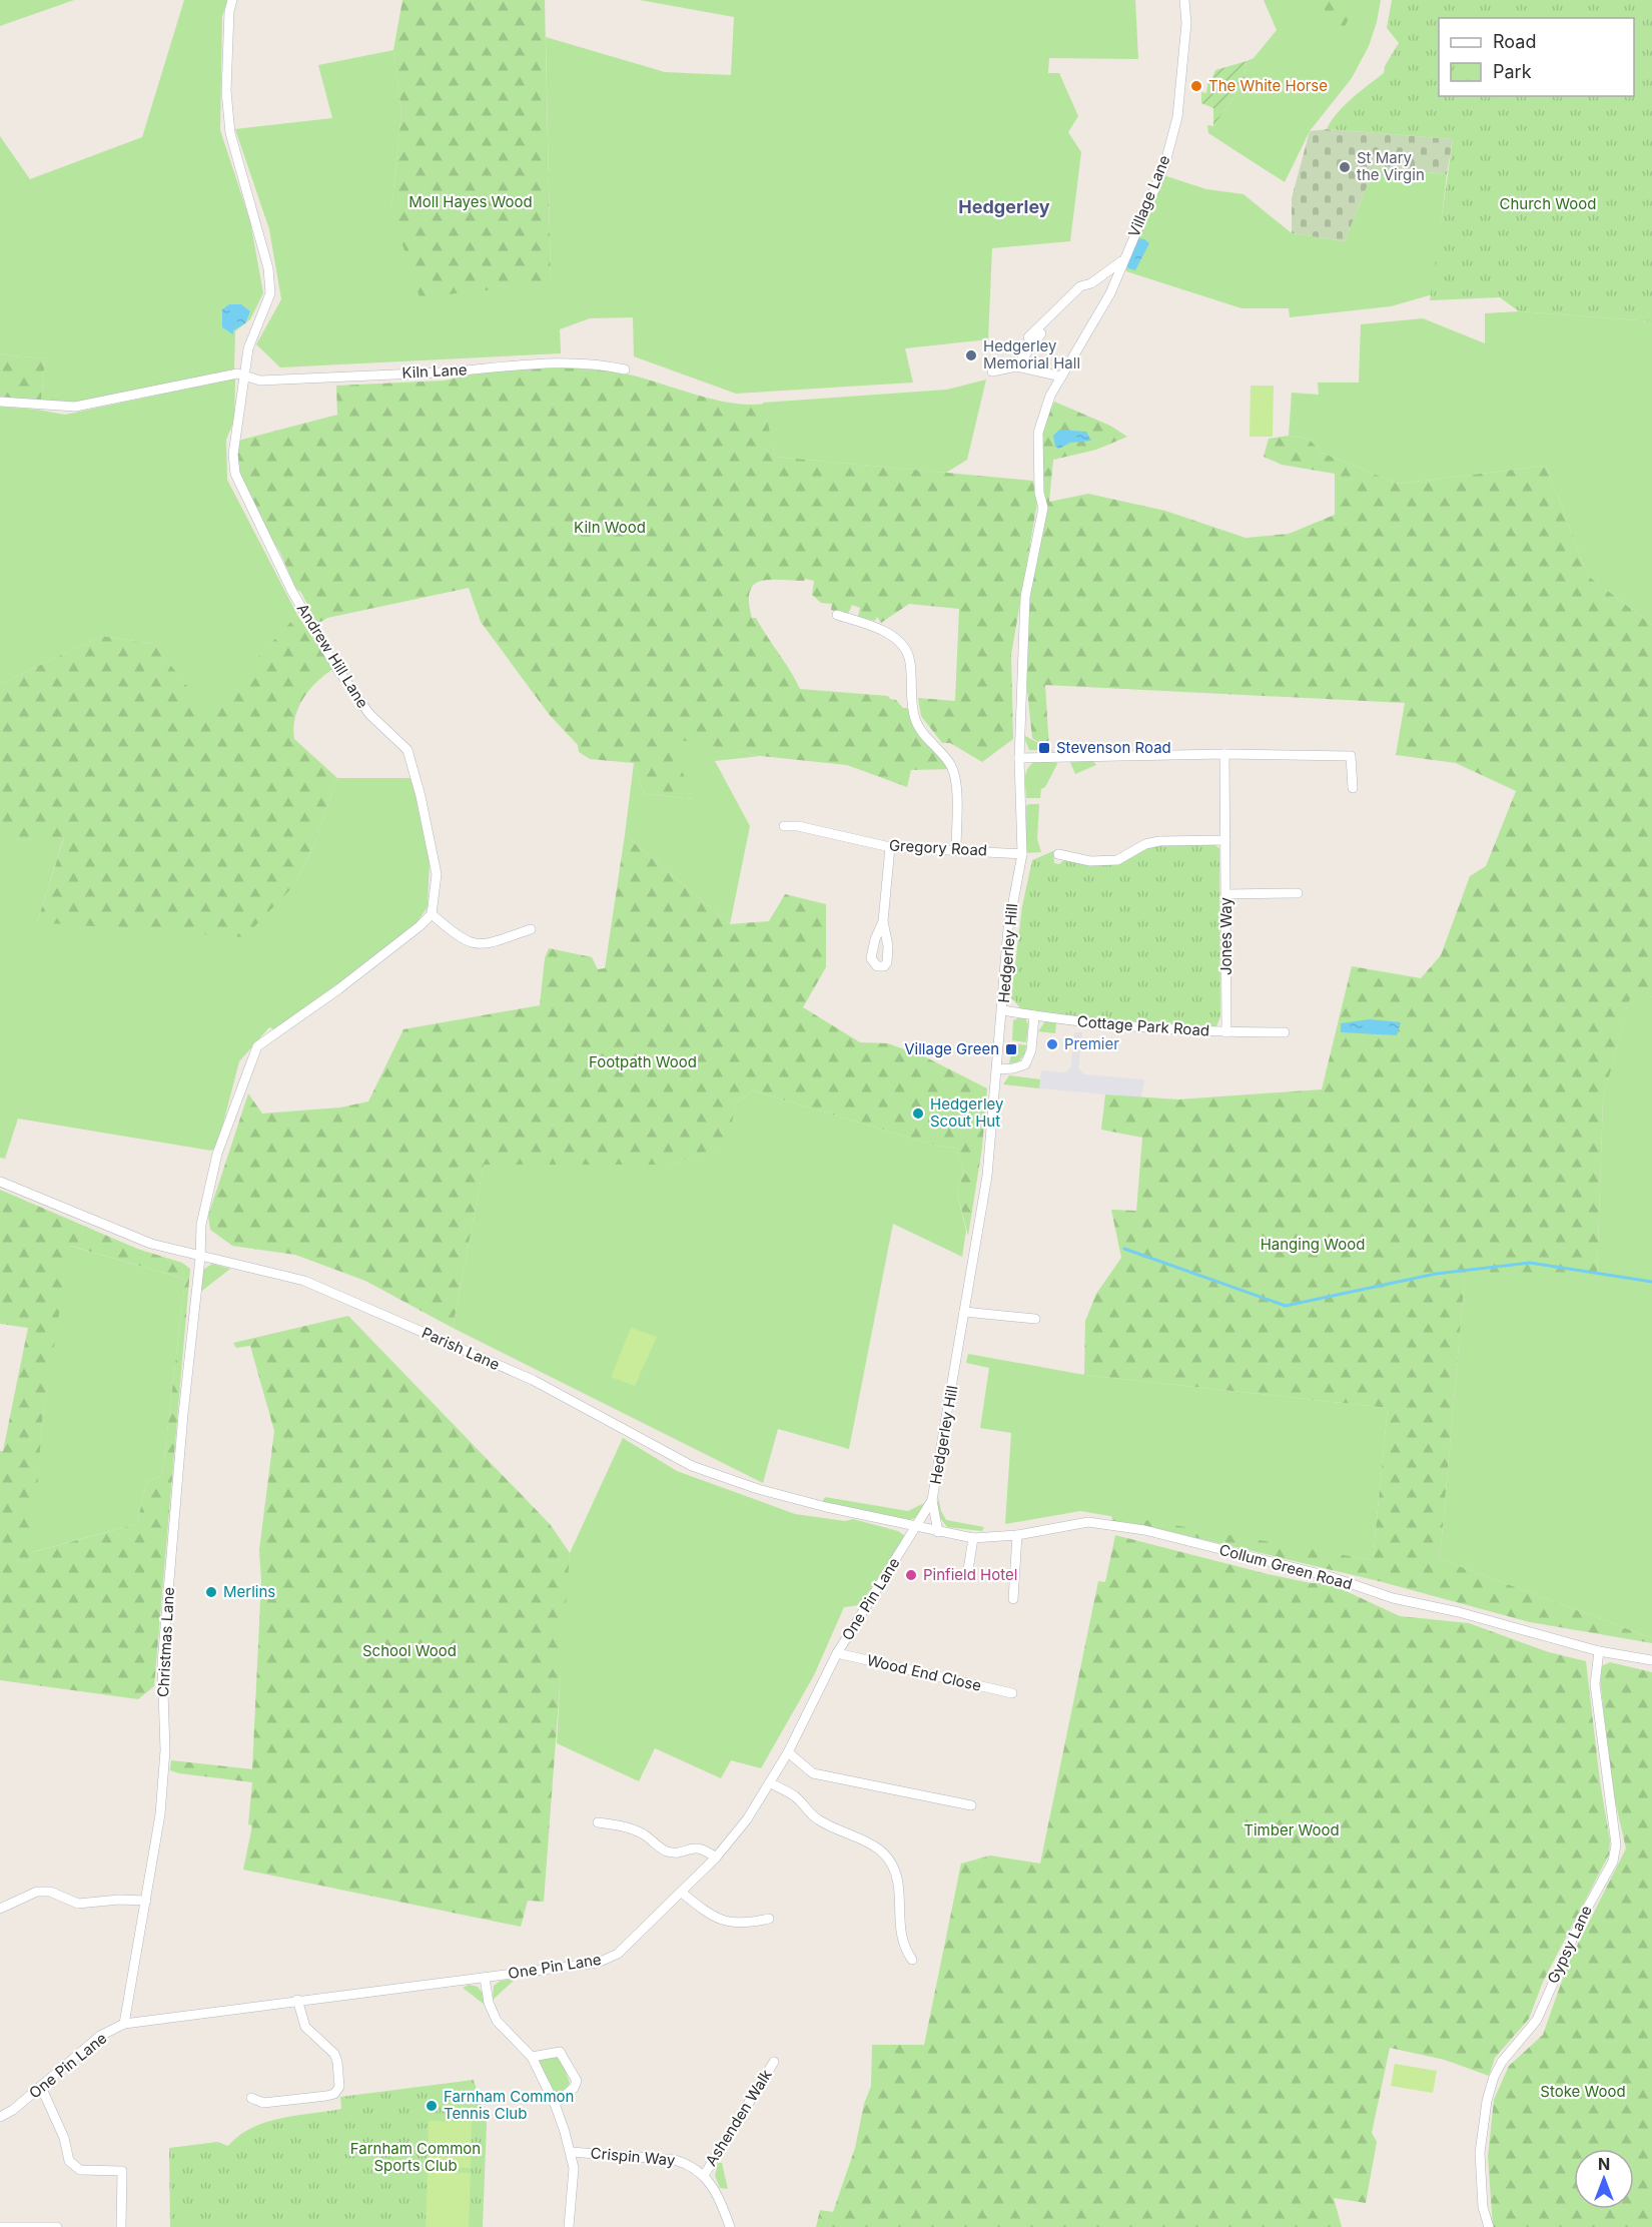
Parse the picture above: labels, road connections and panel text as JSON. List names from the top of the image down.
{
  "streets": {
    "street": [
      "Village Lane",
      "Kiln Lane",
      "Andrew Hill Lane",
      "Gregory Road",
      "Jones Way",
      "Hedgerley Hill",
      "Cottage Park Road",
      "Parish Lane",
      "Collum Green Road",
      "One Pin Lane",
      "Christmas Lane",
      "Wood End Close",
      "Gypsy Lane",
      "Ashenden Walk",
      "Crispin Way"
    ]
  },
  "crossings": [
    ["Village Lane", "Hedgerley Hill"],
    ["Kiln Lane", "Andrew Hill Lane"],
    ["Gregory Road", "Hedgerley Hill"],
    ["Jones Way", "Cottage Park Road"],
    ["Hedgerley Hill", "Cottage Park Road"],
    ["Hedgerley Hill", "Parish Lane"],
    ["Hedgerley Hill", "Collum Green Road"],
    ["Hedgerley Hill", "One Pin Lane"],
    ["Parish Lane", "Collum Green Road"],
    ["Parish Lane", "One Pin Lane"],
    ["Parish Lane", "Christmas Lane"],
    ["Collum Green Road", "One Pin Lane"],
    ["Collum Green Road", "Gypsy Lane"],
    ["One Pin Lane", "Christmas Lane"],
    ["One Pin Lane", "Wood End Close"],
    ["Ashenden Walk", "Crispin Way"]
  ],
  "districts": ["Hedgerley"],
  "parks": [
    "Moll Hayes Wood",
    "Church Wood",
    "Kiln Wood",
    "Footpath Wood",
    "Hanging Wood",
    "School Wood",
    "Timber Wood",
    "Stoke Wood",
    "Farnham Common Sports Club"
  ],
  "places": {
    "other": [
      "The White Horse",
      "St Mary the Virgin",
      "Hedgerley Memorial Hall",
      "Premier",
      "Hedgerley Scout Hut",
      "Pinfield Hotel",
      "Merlins",
      "Farnham Common Tennis Club"
    ],
    "transit": ["Stevenson Road", "Village Green"]
  },
  "legend": ["Road", "Park"],
  "north": "top"
}
